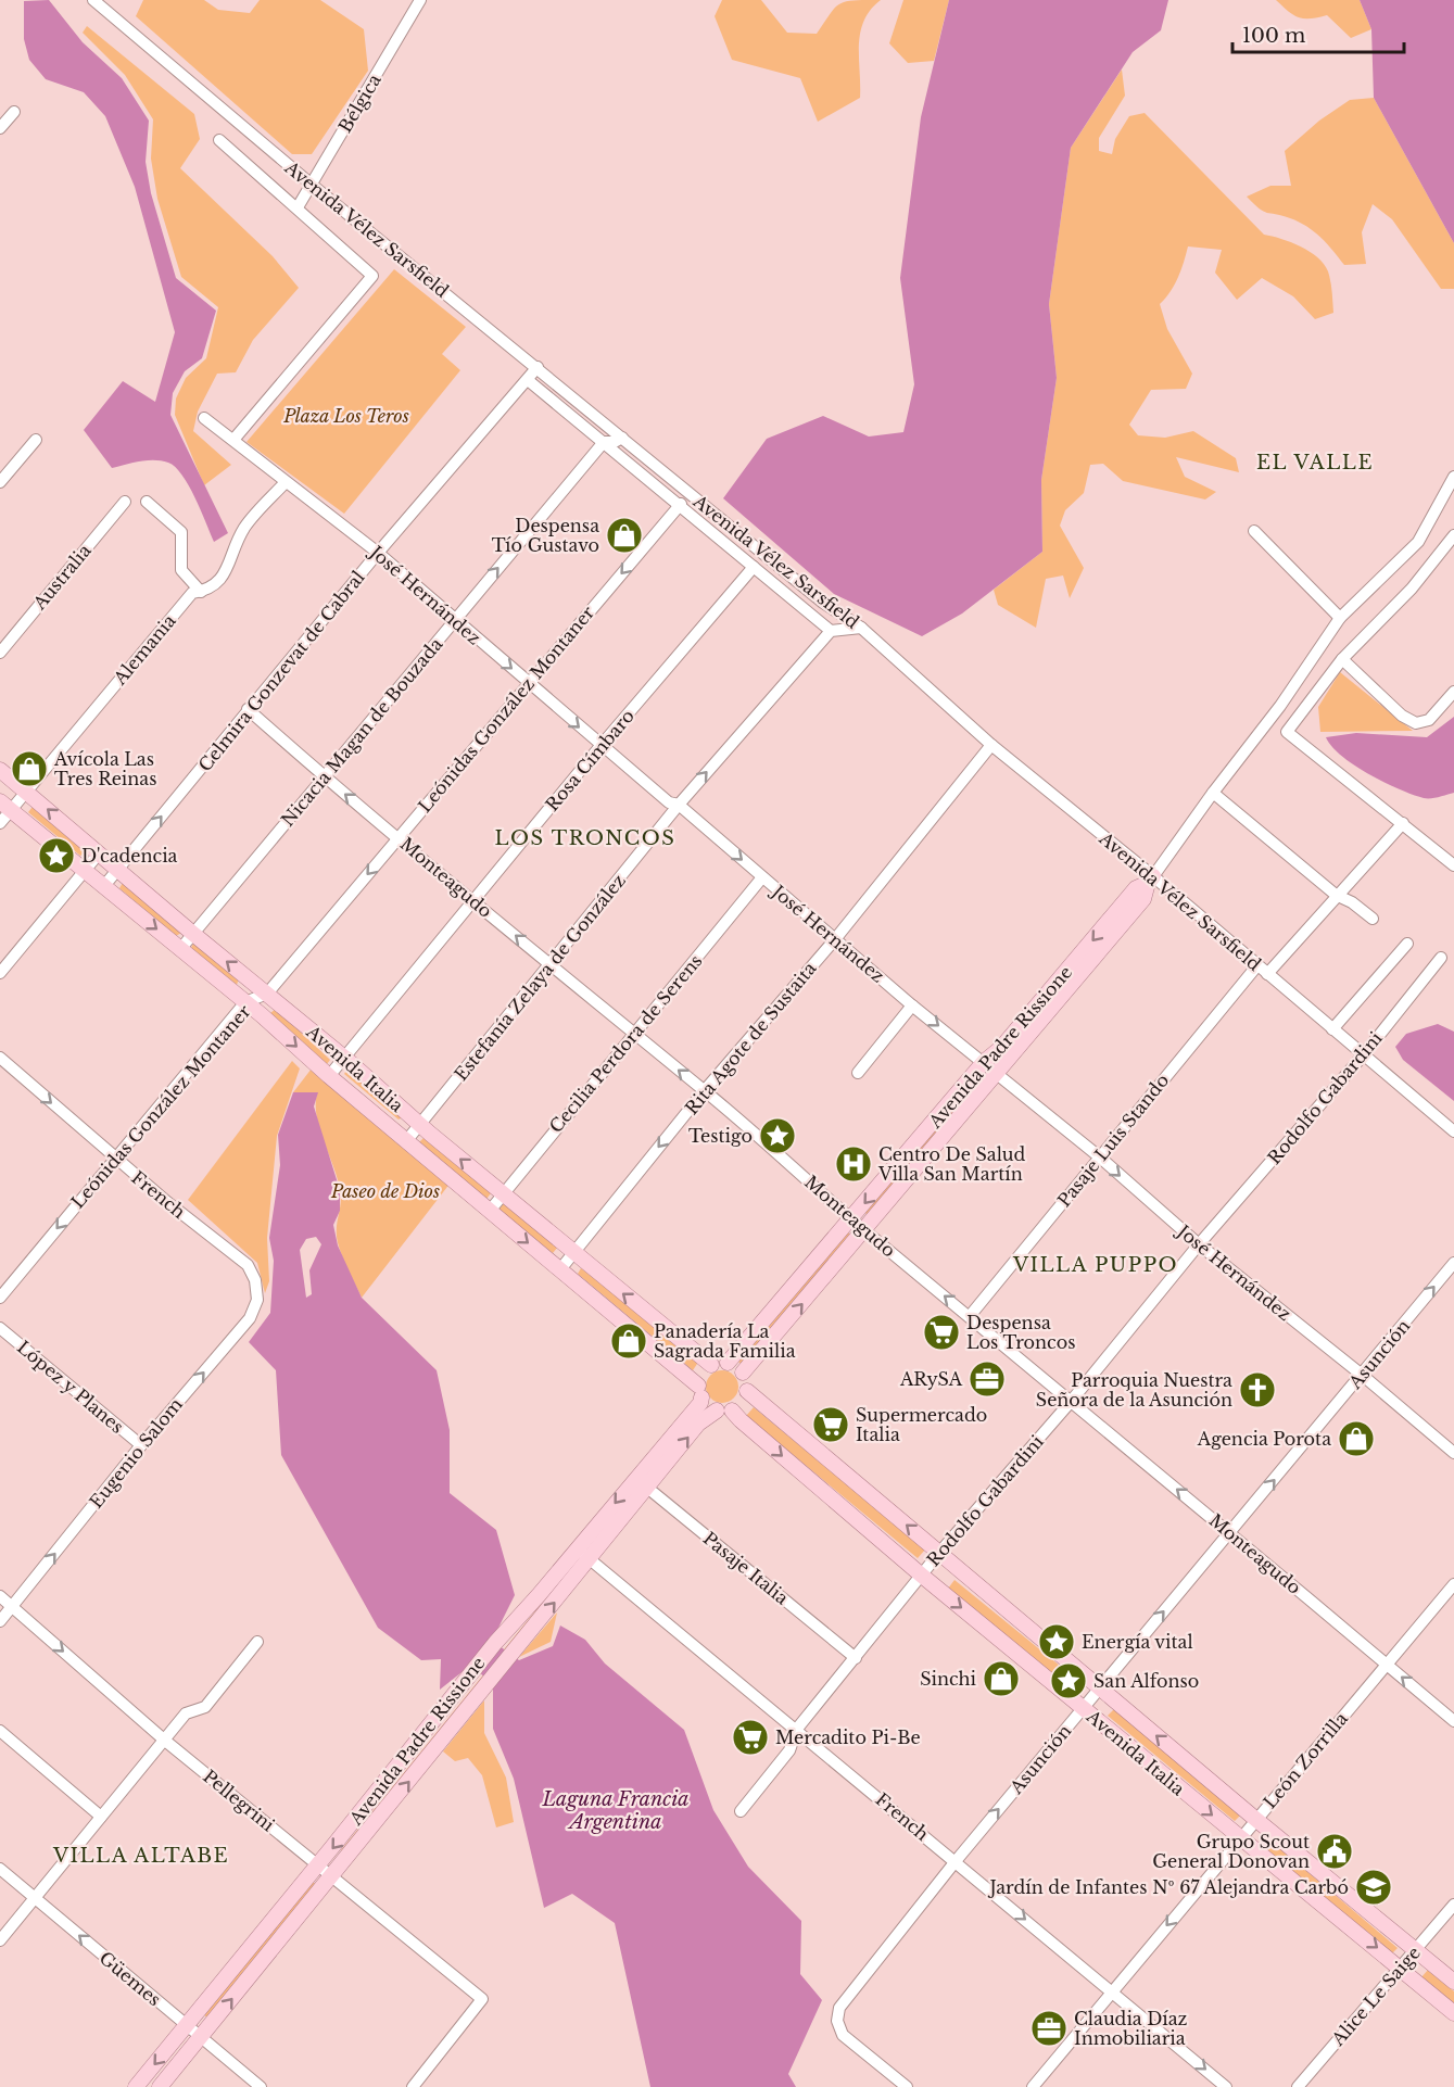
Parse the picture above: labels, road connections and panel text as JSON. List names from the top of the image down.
{
  "streets": {
    "main road": ["Avenida Padre Rissione", "Avenida Italia"],
    "street": [
      "Bélgica",
      "Avenida Vélez Sarsfield",
      "Australia",
      "José Hernández",
      "Alemania",
      "Celmira Gonzevat de Cabral",
      "Leónidas González Montaner",
      "Nicacia Magan de Bouzada",
      "Rosa Címbaro",
      "Monteagudo",
      "Estefanía Zelaya de González",
      "Rita Agote de Sustaita",
      "Cecilia Perdora de Serens",
      "Rodolfo Gabardini",
      "Pasaje Luis Stando",
      "French",
      "Asunción",
      "López y Planes",
      "Eugenio Salom",
      "Pasaje Italia",
      "León Zorrilla",
      "Pellegrini",
      "Güemes",
      "Alice Le Saige"
    ]
  },
  "crossings": [
    ["Bélgica", "Avenida Vélez Sarsfield"],
    ["Avenida Vélez Sarsfield", "José Hernández"],
    ["Avenida Vélez Sarsfield", "Celmira Gonzevat de Cabral"],
    ["Avenida Vélez Sarsfield", "Leónidas González Montaner"],
    ["Avenida Vélez Sarsfield", "Nicacia Magan de Bouzada"],
    ["Avenida Vélez Sarsfield", "Rosa Címbaro"],
    ["Avenida Vélez Sarsfield", "Estefanía Zelaya de González"],
    ["Avenida Vélez Sarsfield", "Rita Agote de Sustaita"],
    ["Avenida Vélez Sarsfield", "Avenida Padre Rissione"],
    ["Avenida Vélez Sarsfield", "Rodolfo Gabardini"],
    ["Avenida Vélez Sarsfield", "Pasaje Luis Stando"],
    ["José Hernández", "Alemania"],
    ["José Hernández", "Celmira Gonzevat de Cabral"],
    ["José Hernández", "Leónidas González Montaner"],
    ["José Hernández", "Nicacia Magan de Bouzada"],
    ["José Hernández", "Rosa Címbaro"],
    ["José Hernández", "Estefanía Zelaya de González"],
    ["José Hernández", "Rita Agote de Sustaita"],
    ["José Hernández", "Cecilia Perdora de Serens"],
    ["José Hernández", "Avenida Padre Rissione"],
    ["José Hernández", "Rodolfo Gabardini"],
    ["José Hernández", "Pasaje Luis Stando"],
    ["José Hernández", "Asunción"],
    ["Alemania", "Avenida Italia"],
    ["Celmira Gonzevat de Cabral", "Monteagudo"],
    ["Celmira Gonzevat de Cabral", "Avenida Italia"],
    ["Leónidas González Montaner", "Monteagudo"],
    ["Leónidas González Montaner", "Avenida Italia"],
    ["Leónidas González Montaner", "French"],
    ["Nicacia Magan de Bouzada", "Monteagudo"],
    ["Nicacia Magan de Bouzada", "Avenida Italia"],
    ["Rosa Címbaro", "Monteagudo"],
    ["Rosa Címbaro", "Avenida Italia"],
    ["Monteagudo", "Estefanía Zelaya de González"],
    ["Monteagudo", "Rita Agote de Sustaita"],
    ["Monteagudo", "Cecilia Perdora de Serens"],
    ["Monteagudo", "Avenida Padre Rissione"],
    ["Monteagudo", "Rodolfo Gabardini"],
    ["Monteagudo", "Pasaje Luis Stando"],
    ["Monteagudo", "Asunción"],
    ["Monteagudo", "León Zorrilla"],
    ["Estefanía Zelaya de González", "Avenida Italia"],
    ["Rita Agote de Sustaita", "Avenida Italia"],
    ["Cecilia Perdora de Serens", "Avenida Italia"],
    ["Avenida Padre Rissione", "Avenida Italia"],
    ["Avenida Padre Rissione", "French"],
    ["Avenida Padre Rissione", "Pasaje Italia"],
    ["Avenida Padre Rissione", "Pellegrini"],
    ["Avenida Padre Rissione", "Güemes"],
    ["Avenida Italia", "Rodolfo Gabardini"],
    ["Avenida Italia", "Asunción"],
    ["Avenida Italia", "León Zorrilla"],
    ["Avenida Italia", "Alice Le Saige"],
    ["Rodolfo Gabardini", "French"],
    ["Rodolfo Gabardini", "Pasaje Italia"],
    ["French", "Asunción"],
    ["French", "Eugenio Salom"],
    ["French", "León Zorrilla"],
    ["López y Planes", "Eugenio Salom"],
    ["Eugenio Salom", "Pellegrini"]
  ],
  "one_way": [
    "Leónidas González Montaner",
    "Nicacia Magan de Bouzada",
    "Monteagudo",
    "French",
    "Asunción",
    "Eugenio Salom",
    "Güemes"
  ],
  "districts": [
    "EL VALLE",
    "LOS TRONCOS",
    "VILLA PUPPO",
    "VILLA ALTABE"
  ],
  "water": ["Laguna Francia Argentina"],
  "parks": ["Plaza Los Teros", "Paseo de Dios"],
  "places": {
    "shop": [
      "Despensa Tío Gustavo",
      "Avícola Las Tres Reinas",
      "Panadería La Sagrada Familia",
      "Agencia Porota",
      "Sinchi"
    ],
    "place": [
      "D'cadencia",
      "Testigo",
      "Energía vital",
      "San Alfonso"
    ],
    "hospital": ["Centro De Salud Villa San Martín"],
    "supermarket": ["Despensa Los Troncos", "Supermercado Italia", "Mercadito Pi-Be"],
    "office": ["ARySA", "Claudia Díaz Inmobiliaria"],
    "church": ["Parroquia Nuestra Señora de la Asunción"],
    "public building": ["Grupo Scout General Donovan"],
    "school or university": ["Jardín de Infantes Nº 67 Alejandra Carbó"]
  },
  "scale_bar": "100 m"
}
